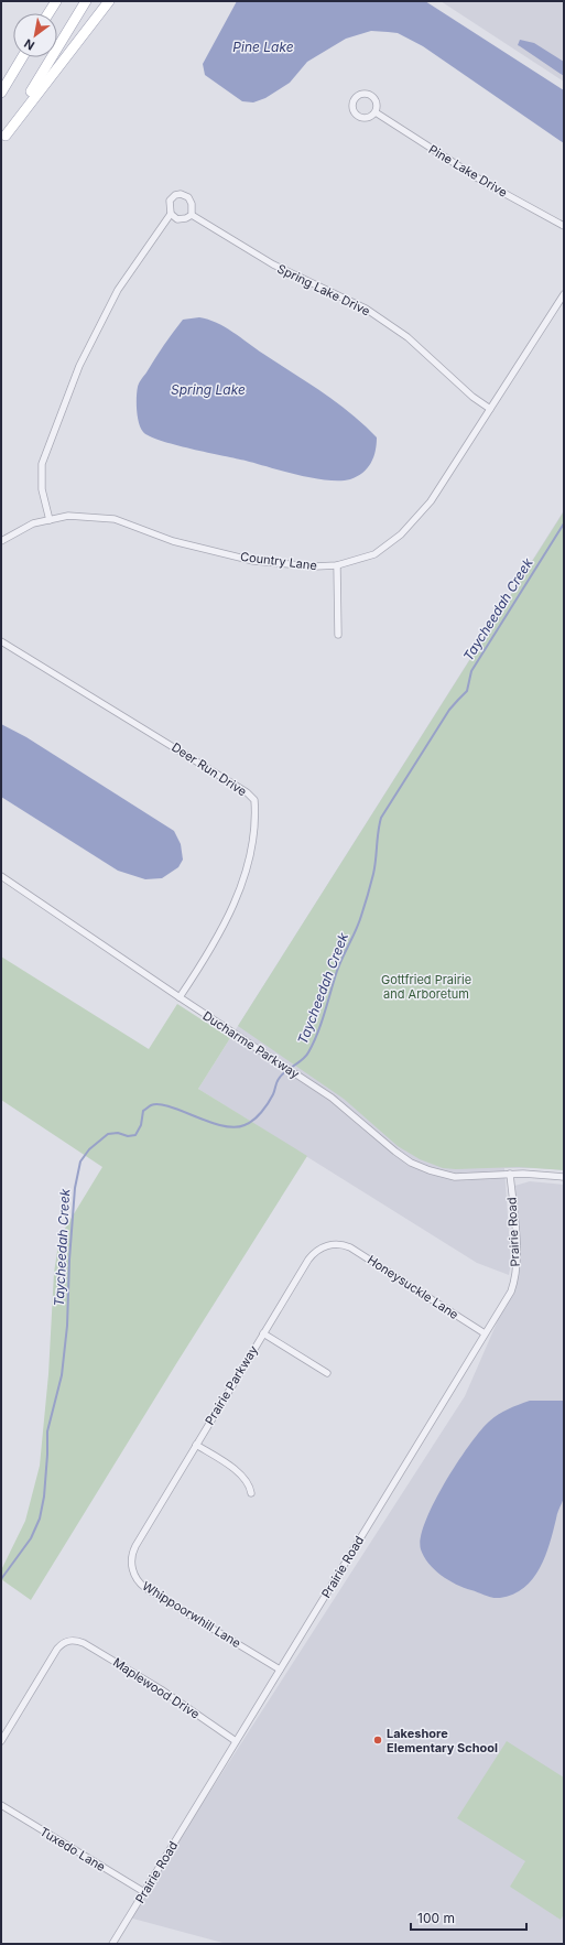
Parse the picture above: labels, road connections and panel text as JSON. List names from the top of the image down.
{
  "streets": {
    "street": [
      "Pine Lake Drive",
      "Spring Lake Drive",
      "Country Lane",
      "Deer Run Drive",
      "Ducharme Parkway",
      "Prairie Road",
      "Honeysuckle Lane",
      "Prairie Parkway",
      "Whippoorwhill Lane",
      "Maplewood Drive",
      "Tuxedo Lane"
    ]
  },
  "crossings": [
    ["Spring Lake Drive", "Country Lane"],
    ["Deer Run Drive", "Ducharme Parkway"],
    ["Ducharme Parkway", "Prairie Road"],
    ["Prairie Road", "Honeysuckle Lane"],
    ["Prairie Road", "Whippoorwhill Lane"],
    ["Prairie Road", "Maplewood Drive"],
    ["Prairie Road", "Tuxedo Lane"],
    ["Honeysuckle Lane", "Prairie Parkway"],
    ["Prairie Parkway", "Whippoorwhill Lane"]
  ],
  "water": ["Pine Lake", "Spring Lake", "Taycheedah Creek"],
  "parks": ["Gottfried Prairie and Arboretum"],
  "places": ["Lakeshore Elementary School"],
  "scale_bar": "100 m",
  "north": "bottom left"
}
